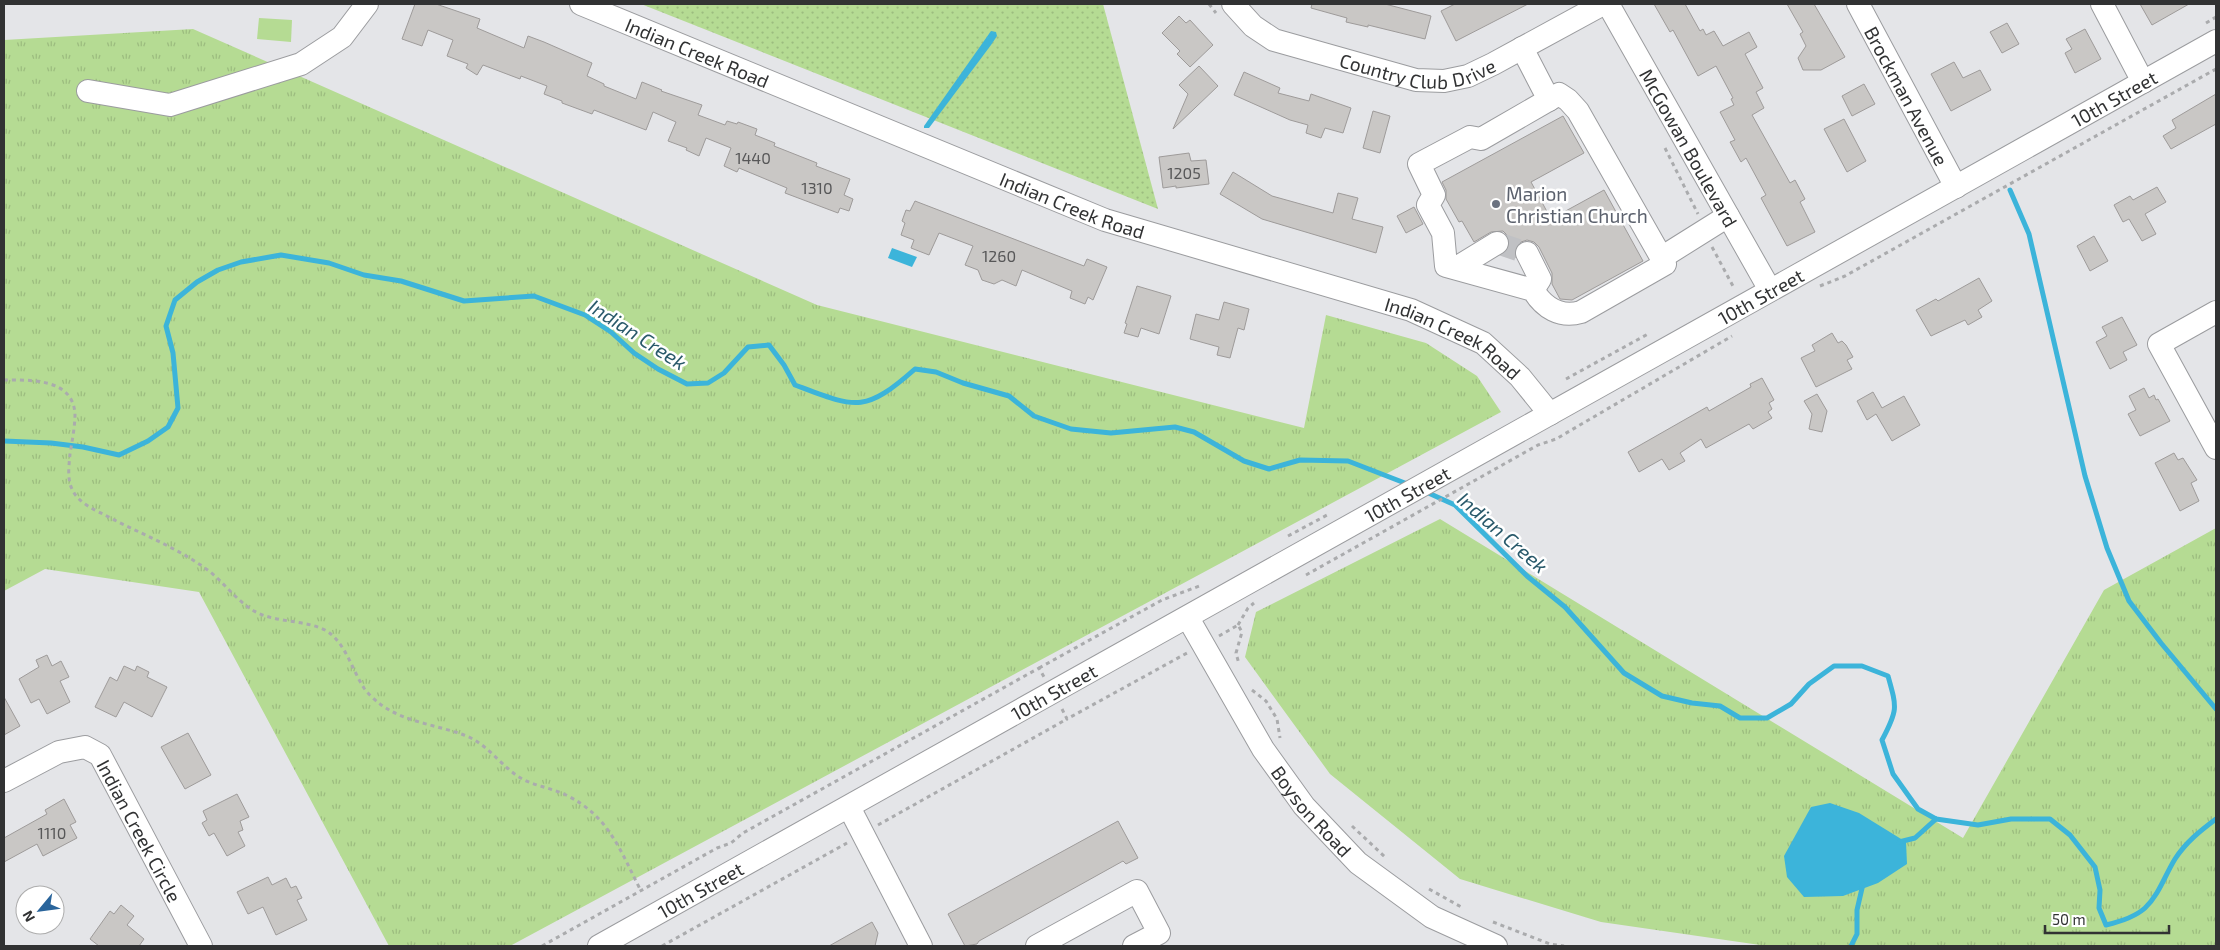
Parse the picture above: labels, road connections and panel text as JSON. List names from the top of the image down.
{
  "streets": {
    "street": [
      "Indian Creek Road",
      "Country Club Drive",
      "Brockman Avenue",
      "10th Street",
      "McGowan Boulevard",
      "Boyson Road",
      "Indian Creek Circle"
    ]
  },
  "crossings": [
    ["Indian Creek Road", "10th Street"],
    ["Brockman Avenue", "10th Street"],
    ["10th Street", "McGowan Boulevard"],
    ["10th Street", "Boyson Road"]
  ],
  "water": ["Indian Creek"],
  "places": ["Marion Christian Church"],
  "house_numbers": [
    "1440",
    "1205",
    "1310",
    "1260",
    "1110"
  ],
  "scale_bar": "50 m",
  "north": "bottom left"
}
